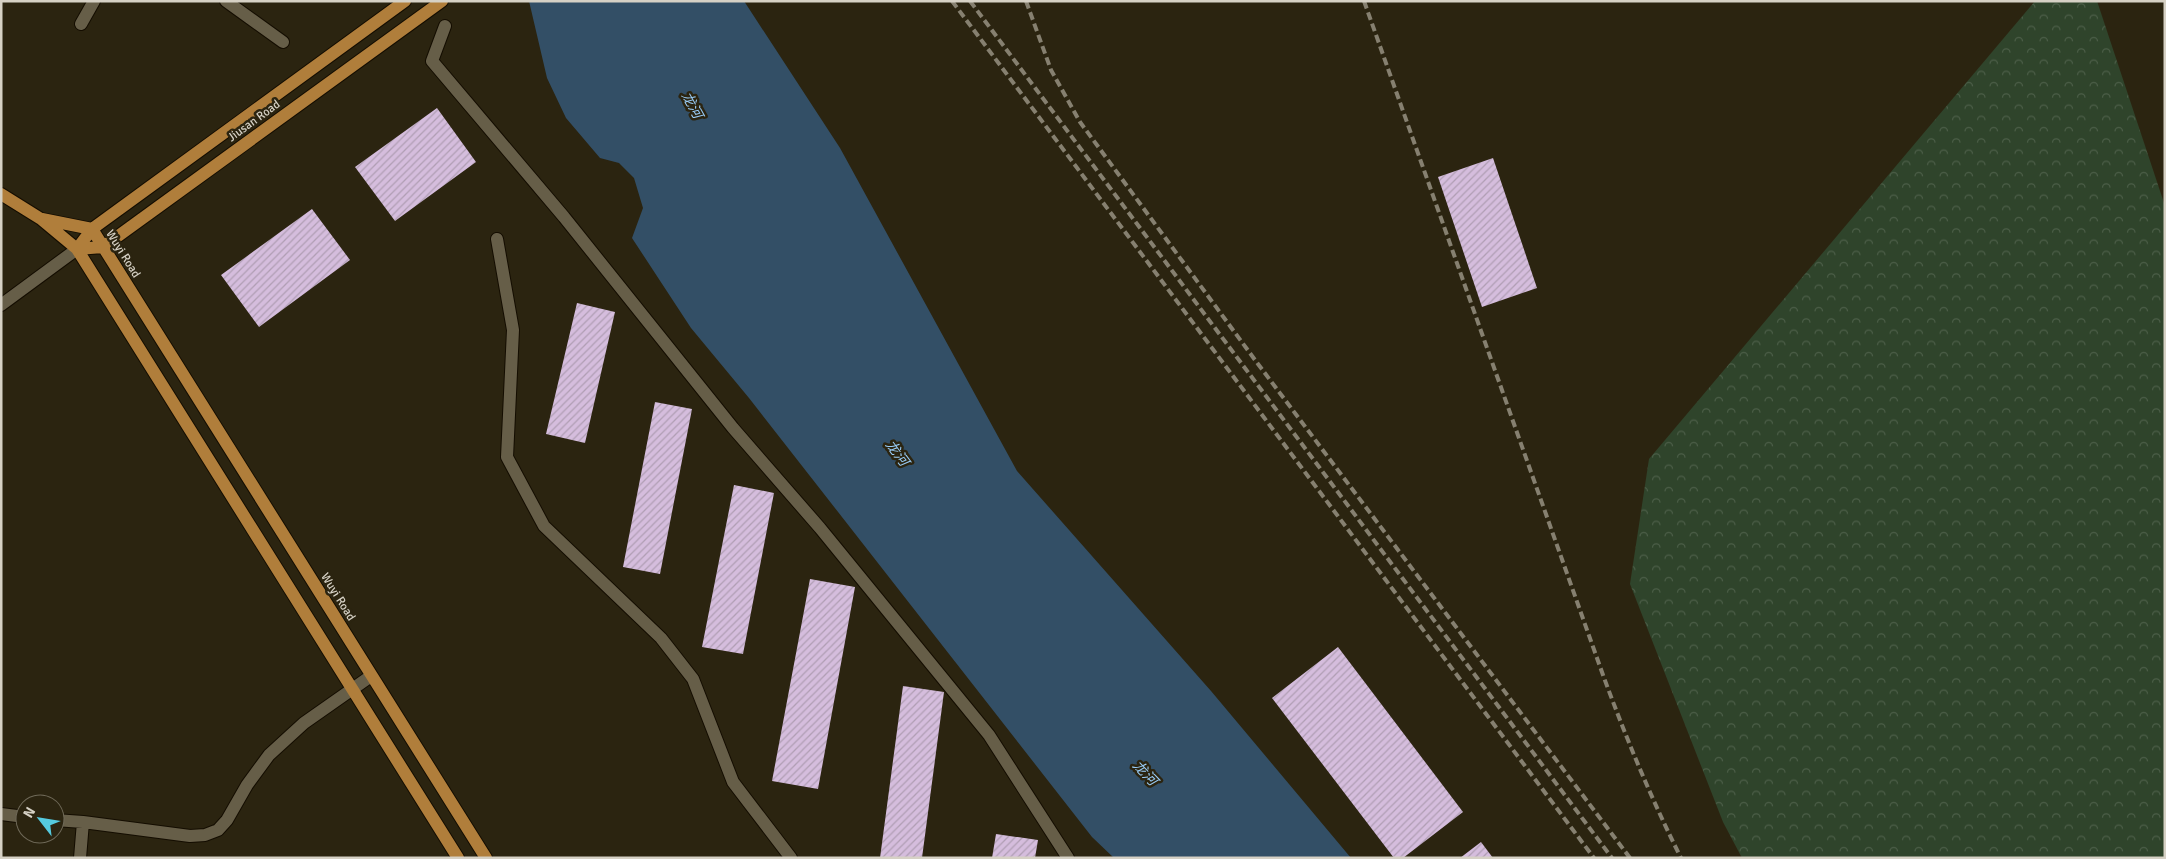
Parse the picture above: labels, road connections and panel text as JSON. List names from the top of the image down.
{
  "streets": {
    "main road": ["Jiusan Road", "Wuyi Road"]
  },
  "crossings": [
    ["Jiusan Road", "Wuyi Road"]
  ],
  "water": ["龙河"],
  "north": "top left"
}
